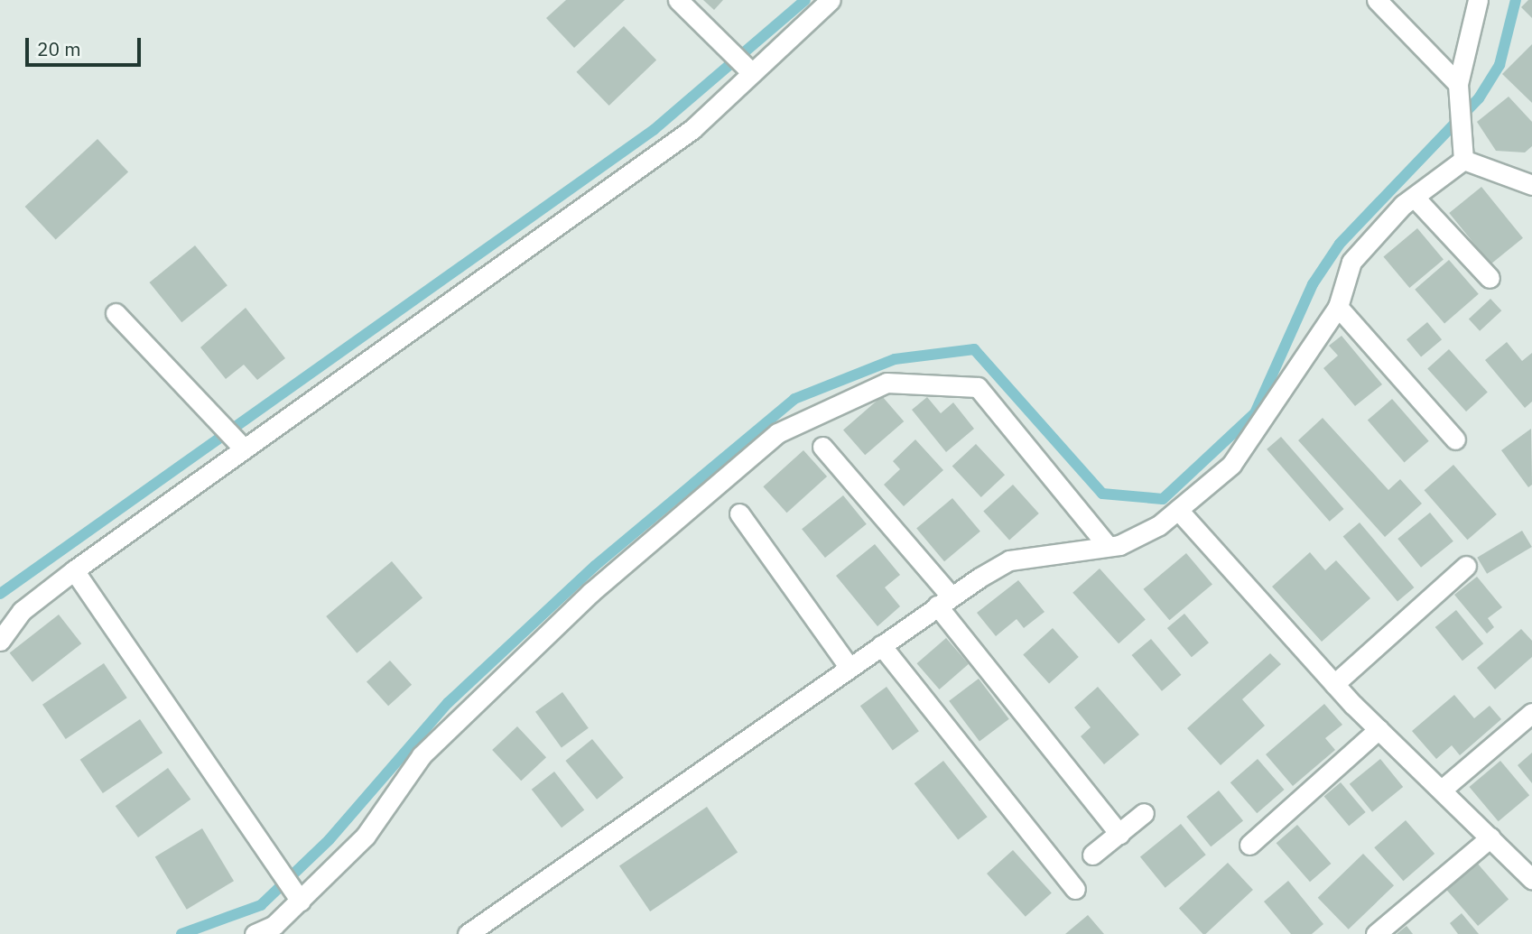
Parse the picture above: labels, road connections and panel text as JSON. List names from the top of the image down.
{
  "scale_bar": "20 m"
}
